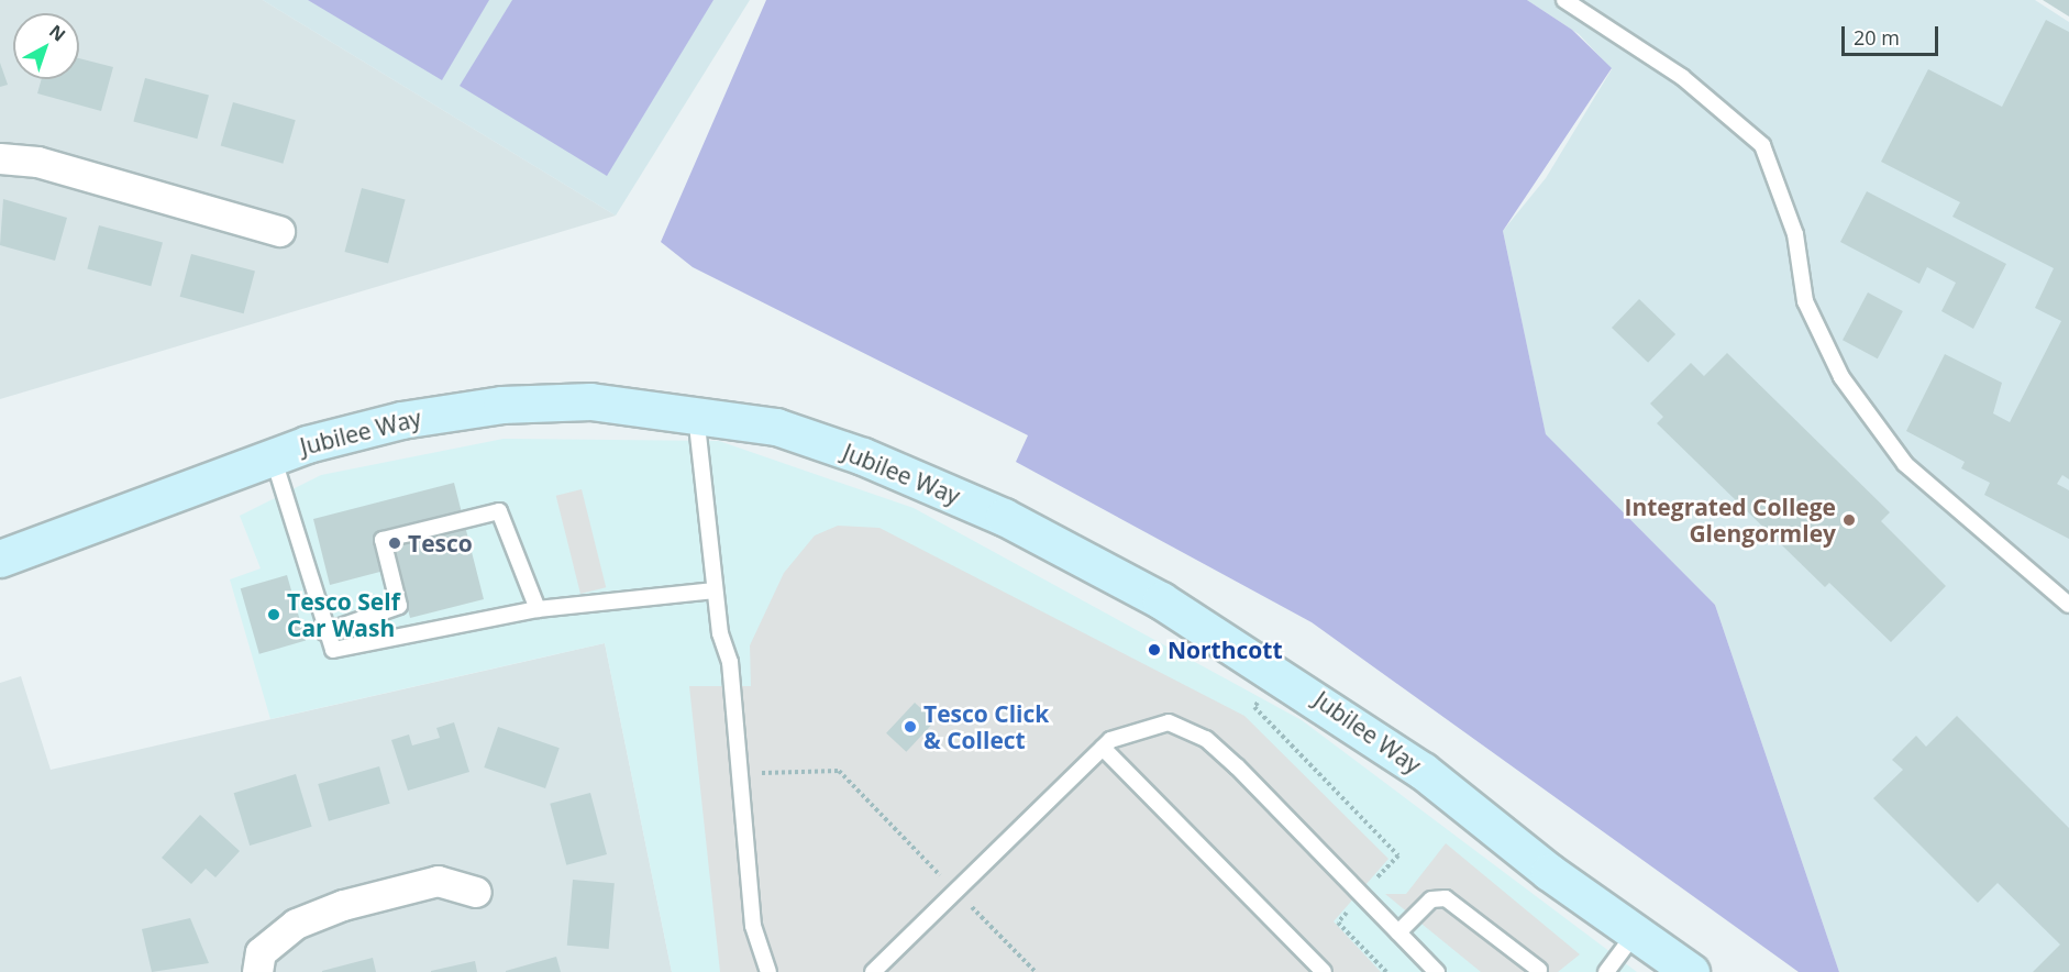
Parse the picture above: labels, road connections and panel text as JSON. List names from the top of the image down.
{
  "streets": {
    "street": ["Jubilee Way"]
  },
  "places": [
    "Integrated College Glengormley",
    "Tesco",
    "Tesco Self Car Wash",
    "Northcott",
    "Tesco Click & Collect"
  ],
  "scale_bar": "20 m",
  "north": "top right"
}
